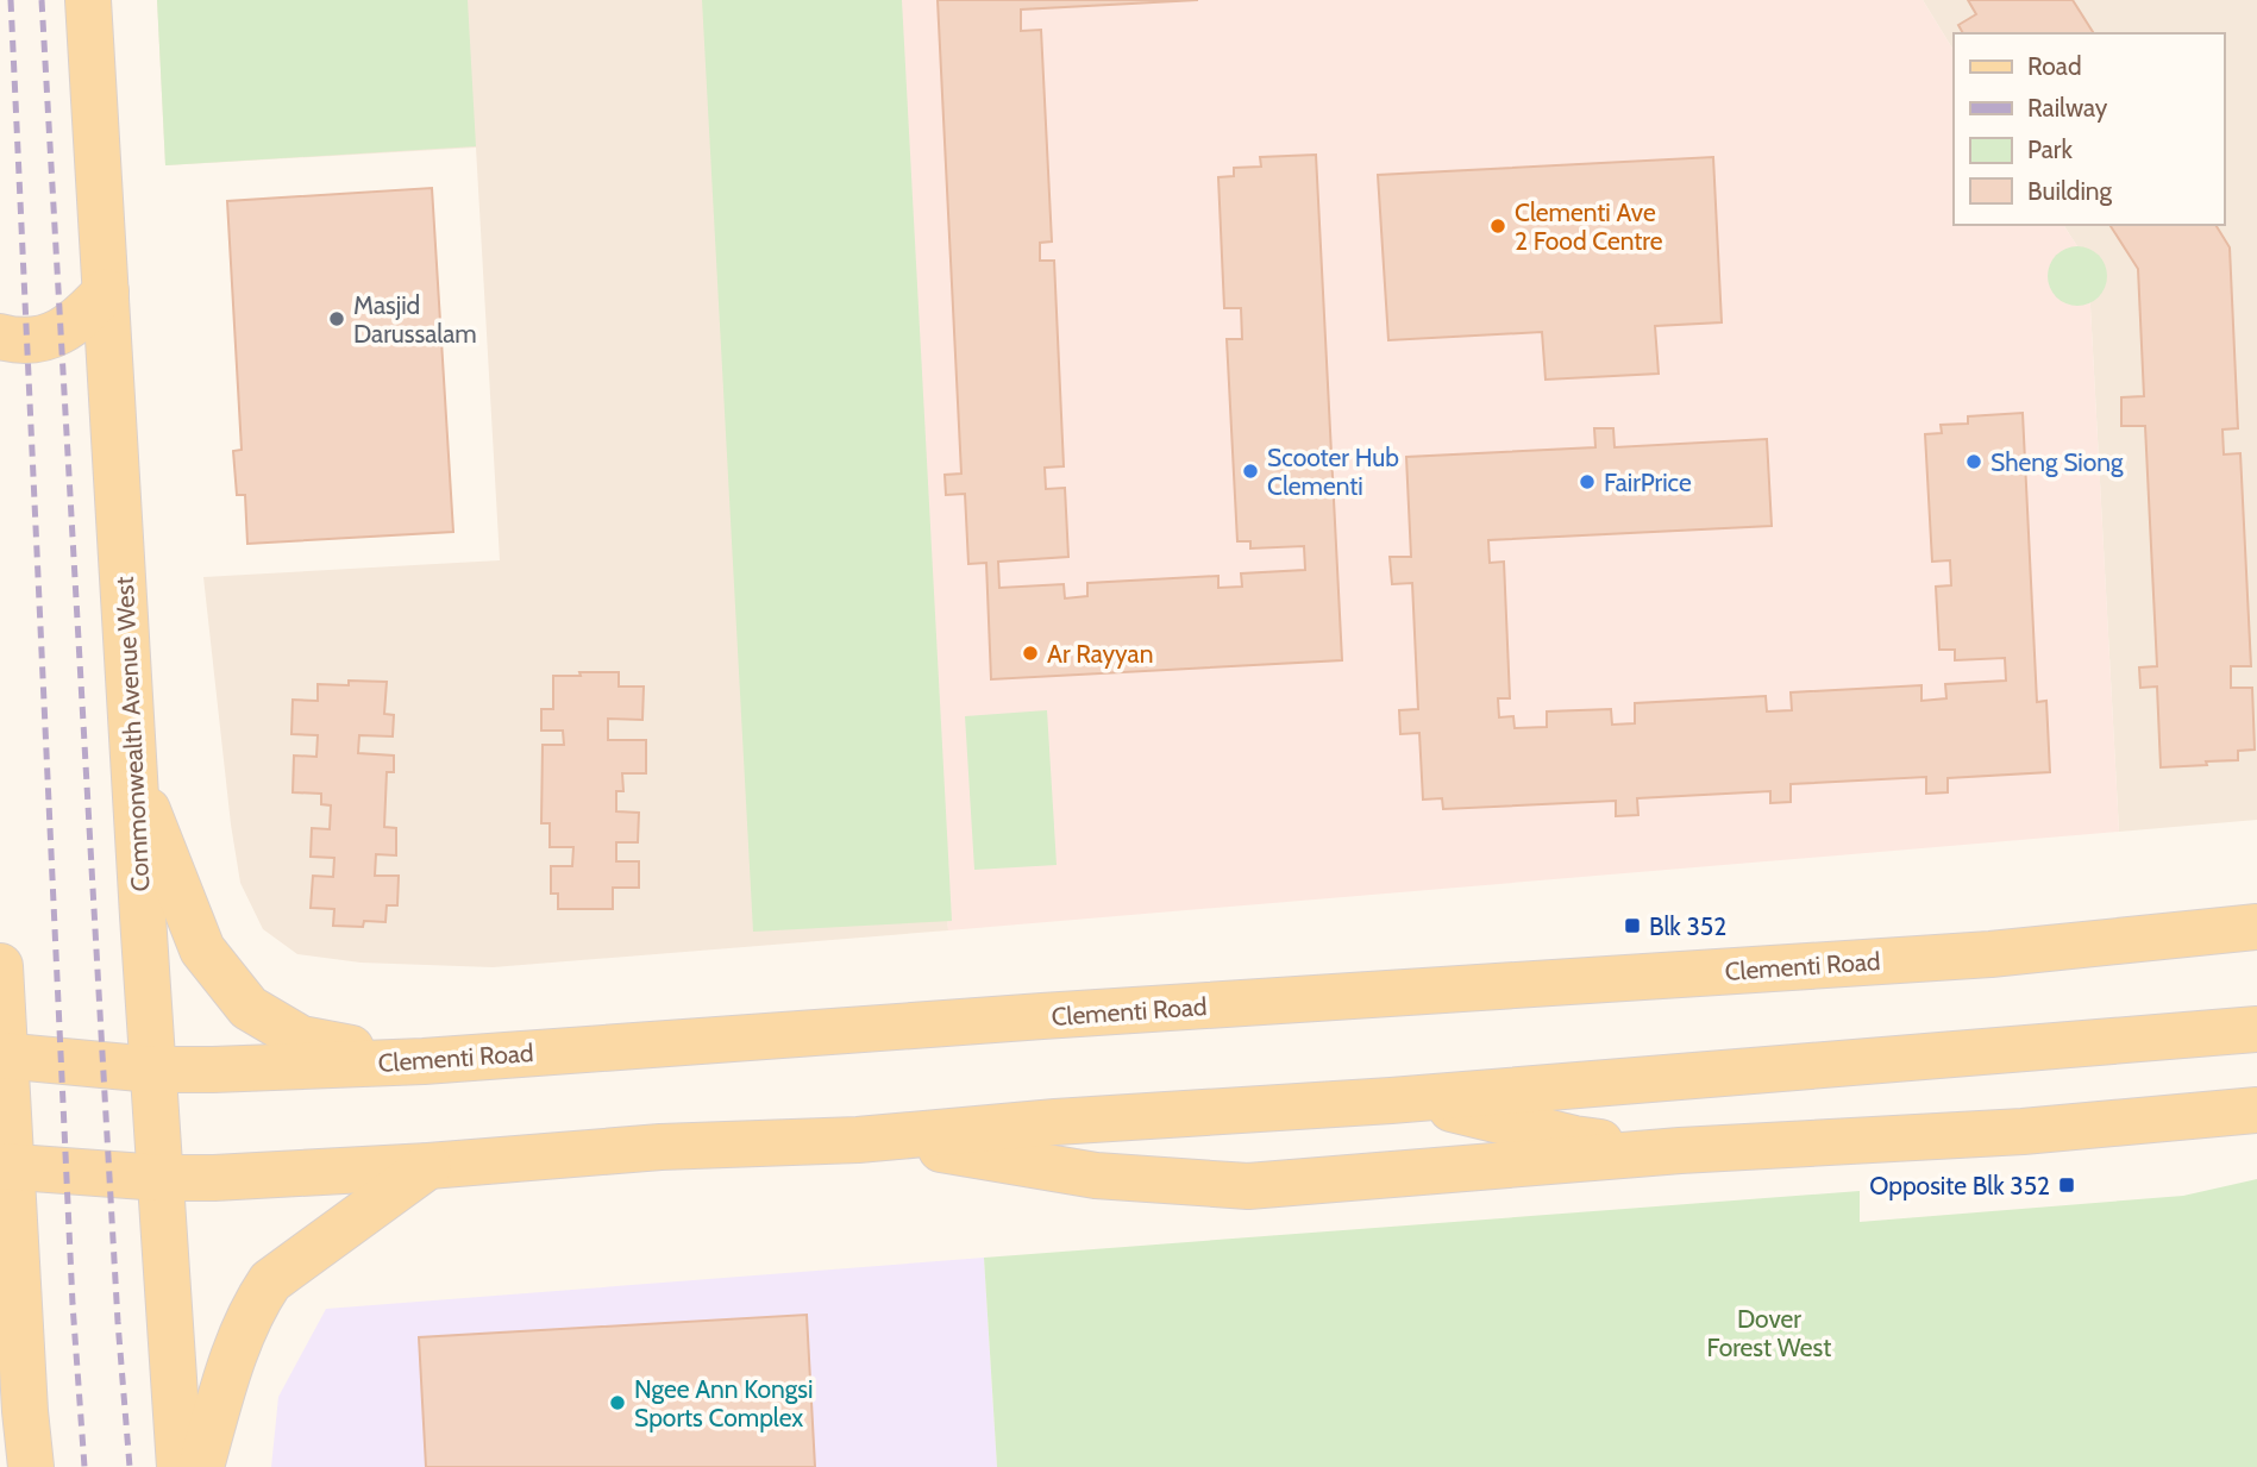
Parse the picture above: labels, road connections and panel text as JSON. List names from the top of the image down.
{
  "streets": {
    "main road": ["Commonwealth Avenue West", "Clementi Road"]
  },
  "crossings": [
    ["Commonwealth Avenue West", "Clementi Road"]
  ],
  "parks": ["Dover Forest West"],
  "places": {
    "other": [
      "Clementi Ave 2 Food Centre",
      "Masjid Darussalam",
      "Sheng Siong",
      "Scooter Hub Clementi",
      "FairPrice",
      "Ar Rayyan",
      "Ngee Ann Kongsi Sports Complex"
    ],
    "transit": ["Blk 352", "Opposite Blk 352"]
  },
  "legend": [
    "Road",
    "Railway",
    "Park",
    "Building"
  ]
}
